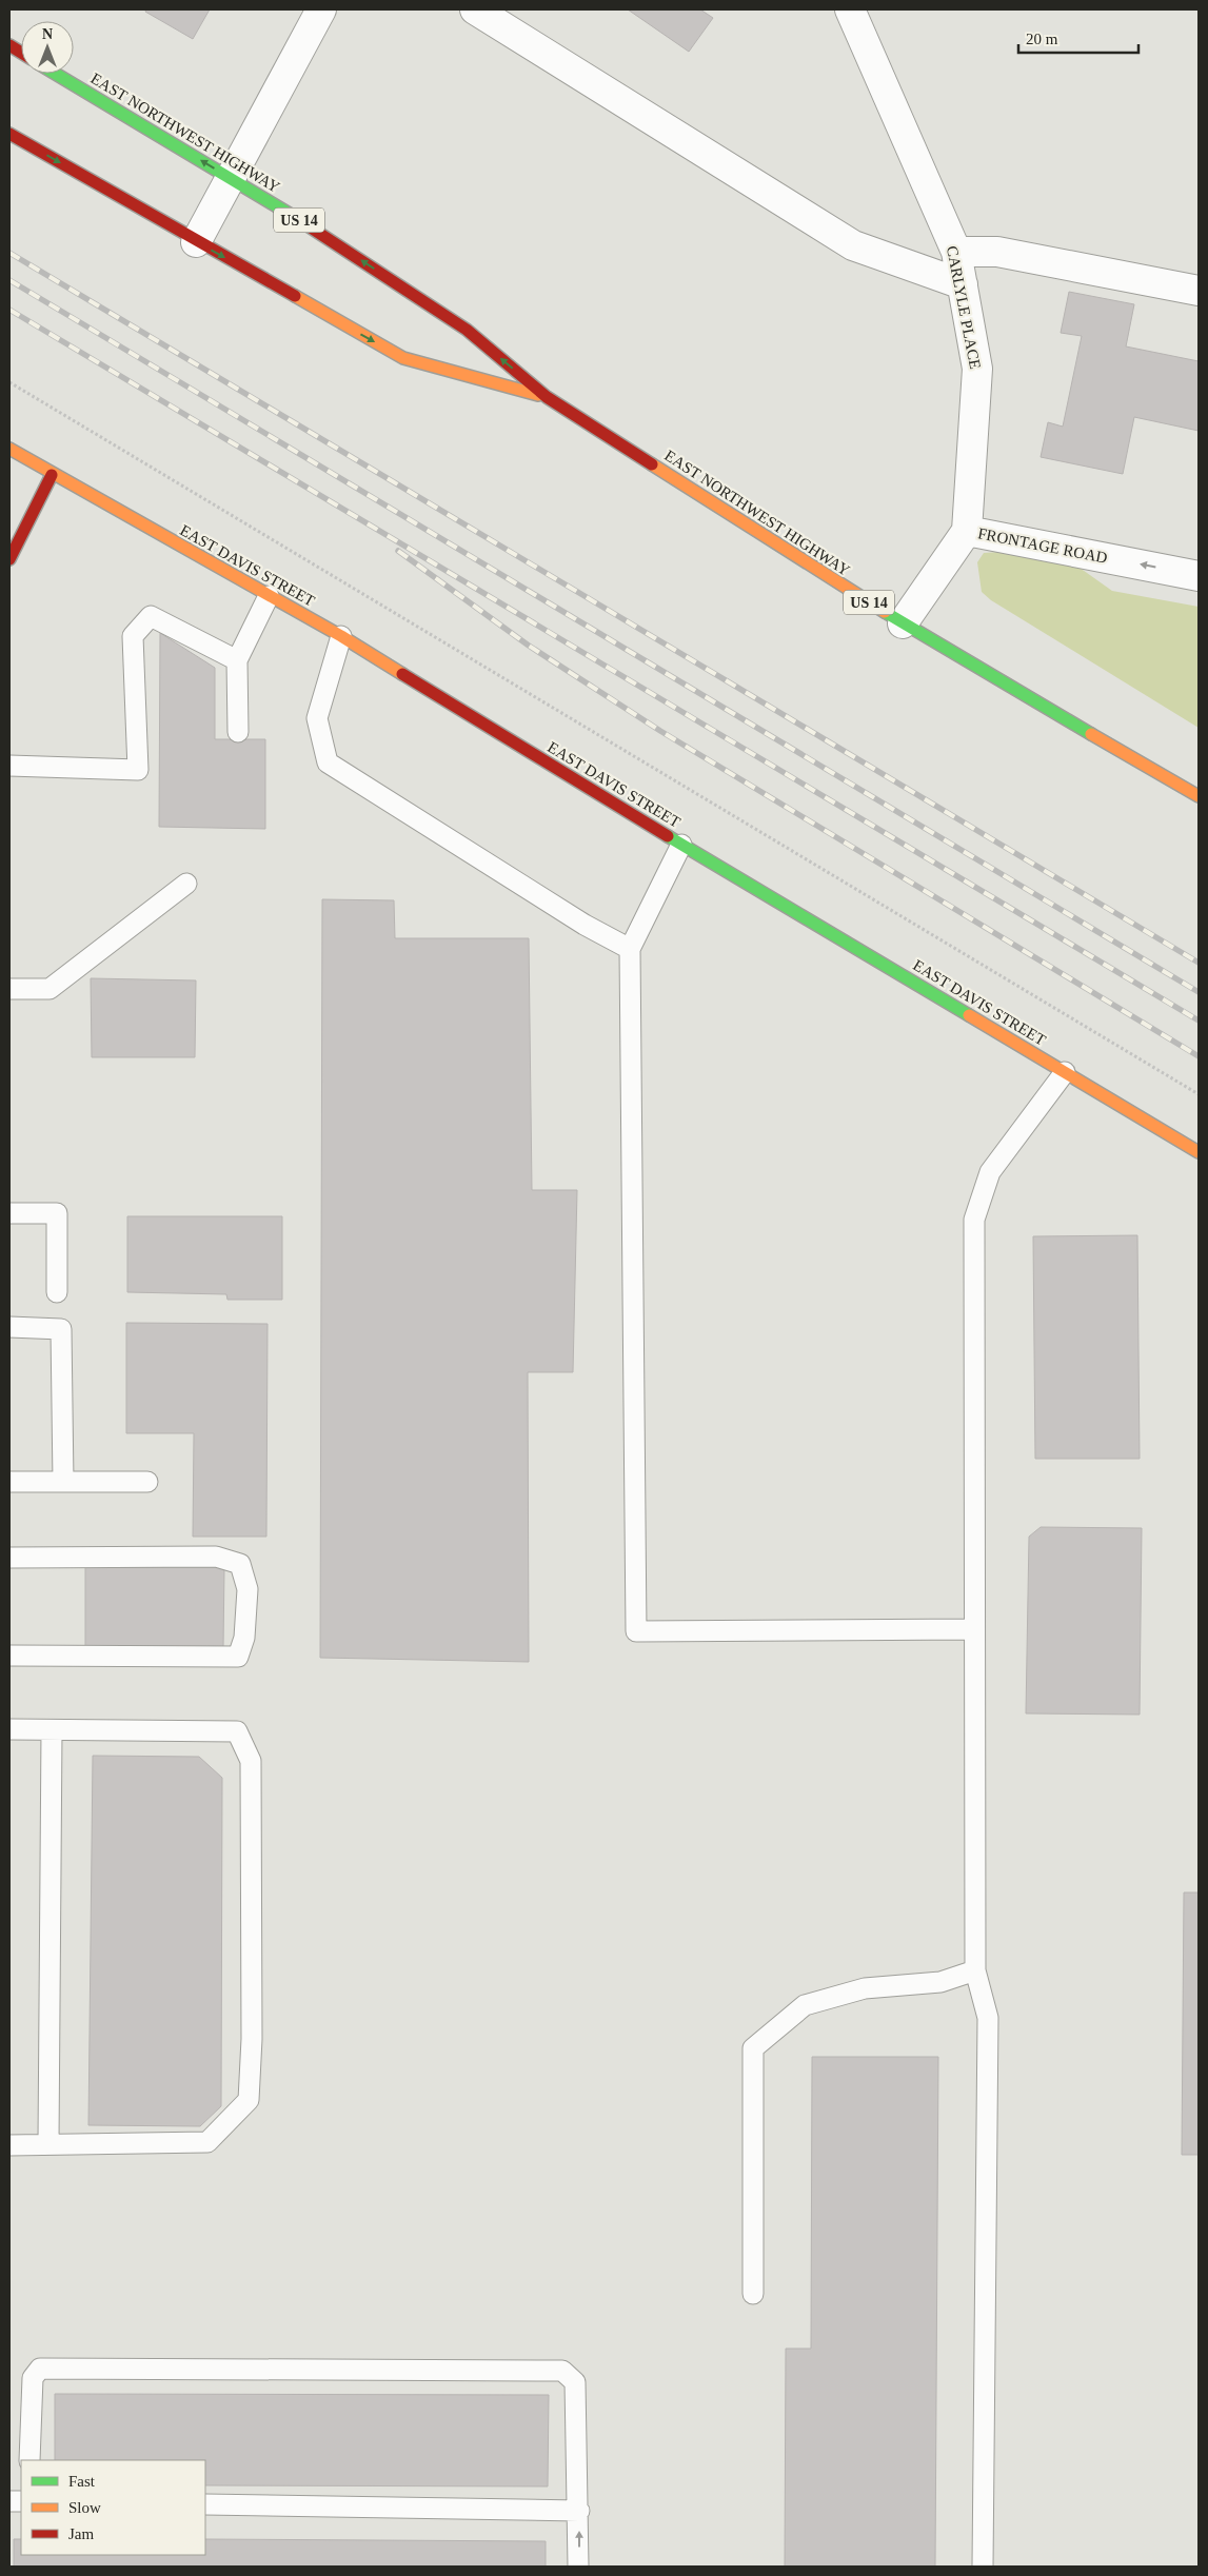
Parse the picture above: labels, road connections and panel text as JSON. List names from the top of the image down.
{
  "streets": {
    "main road": ["EAST NORTHWEST HIGHWAY", "US 14", "EAST DAVIS STREET"],
    "street": ["CARLYLE PLACE", "FRONTAGE ROAD"]
  },
  "crossings": [
    ["EAST NORTHWEST HIGHWAY", "FRONTAGE ROAD"],
    ["CARLYLE PLACE", "FRONTAGE ROAD"]
  ],
  "one_way": ["FRONTAGE ROAD"],
  "legend": ["Fast", "Slow", "Jam"],
  "scale_bar": "20 m",
  "north": "top"
}
